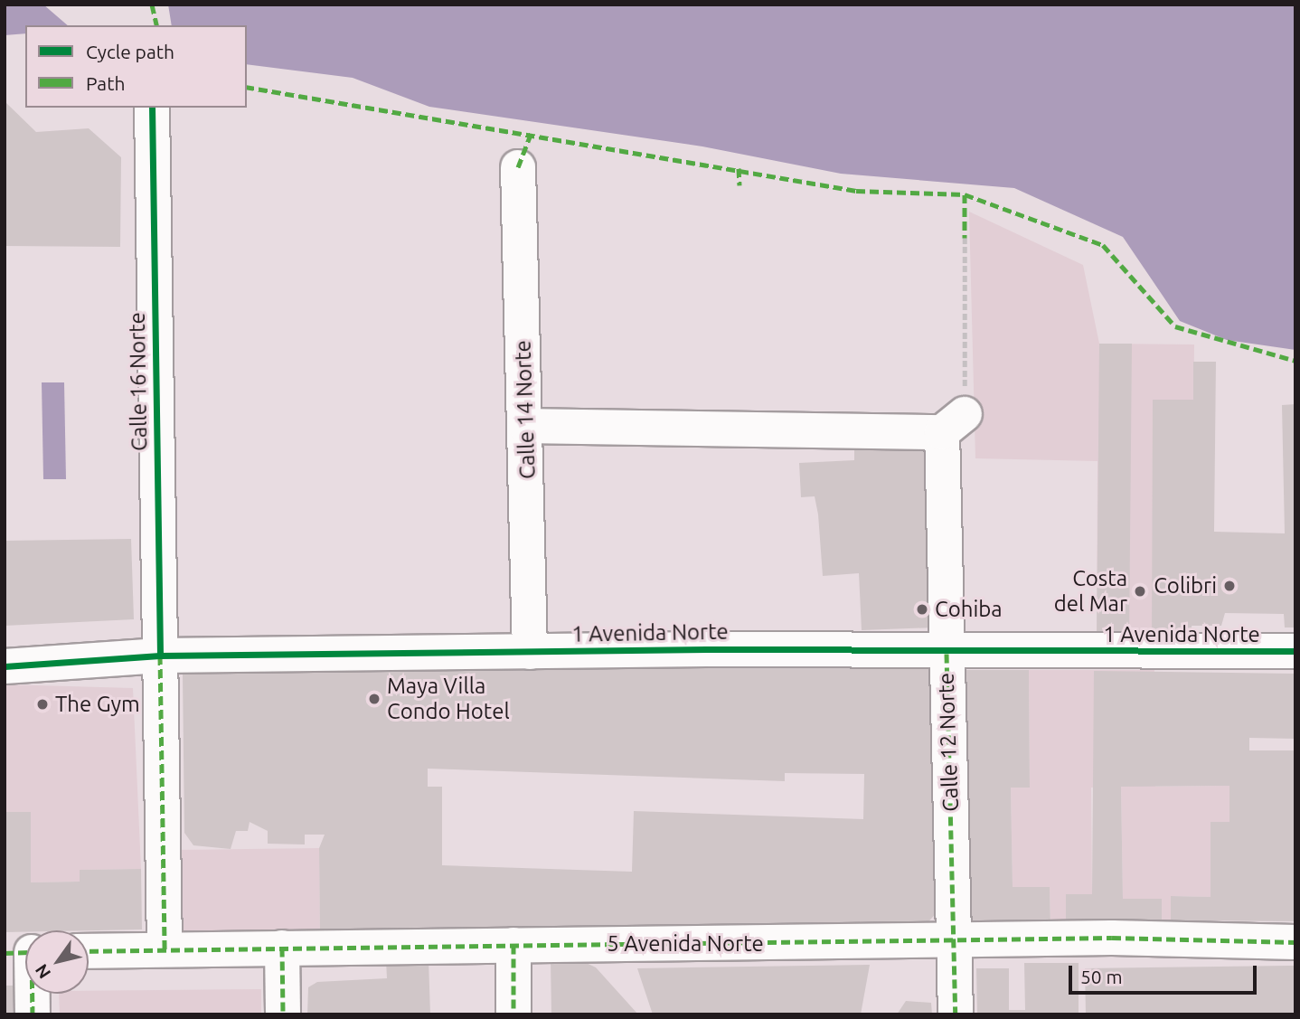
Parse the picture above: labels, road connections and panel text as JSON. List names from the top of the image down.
{
  "streets": {
    "street": [
      "Calle 16 Norte",
      "Calle 14 Norte",
      "1 Avenida Norte",
      "Calle 12 Norte",
      "5 Avenida Norte"
    ]
  },
  "crossings": [
    ["Calle 16 Norte", "1 Avenida Norte"],
    ["Calle 16 Norte", "5 Avenida Norte"],
    ["Calle 14 Norte", "1 Avenida Norte"],
    ["1 Avenida Norte", "Calle 12 Norte"],
    ["Calle 12 Norte", "5 Avenida Norte"]
  ],
  "places": [
    "Colibri",
    "Costa del Mar",
    "Cohiba",
    "Maya Villa Condo Hotel",
    "The Gym"
  ],
  "legend": ["Cycle path", "Path"],
  "scale_bar": "50 m",
  "north": "bottom left"
}
